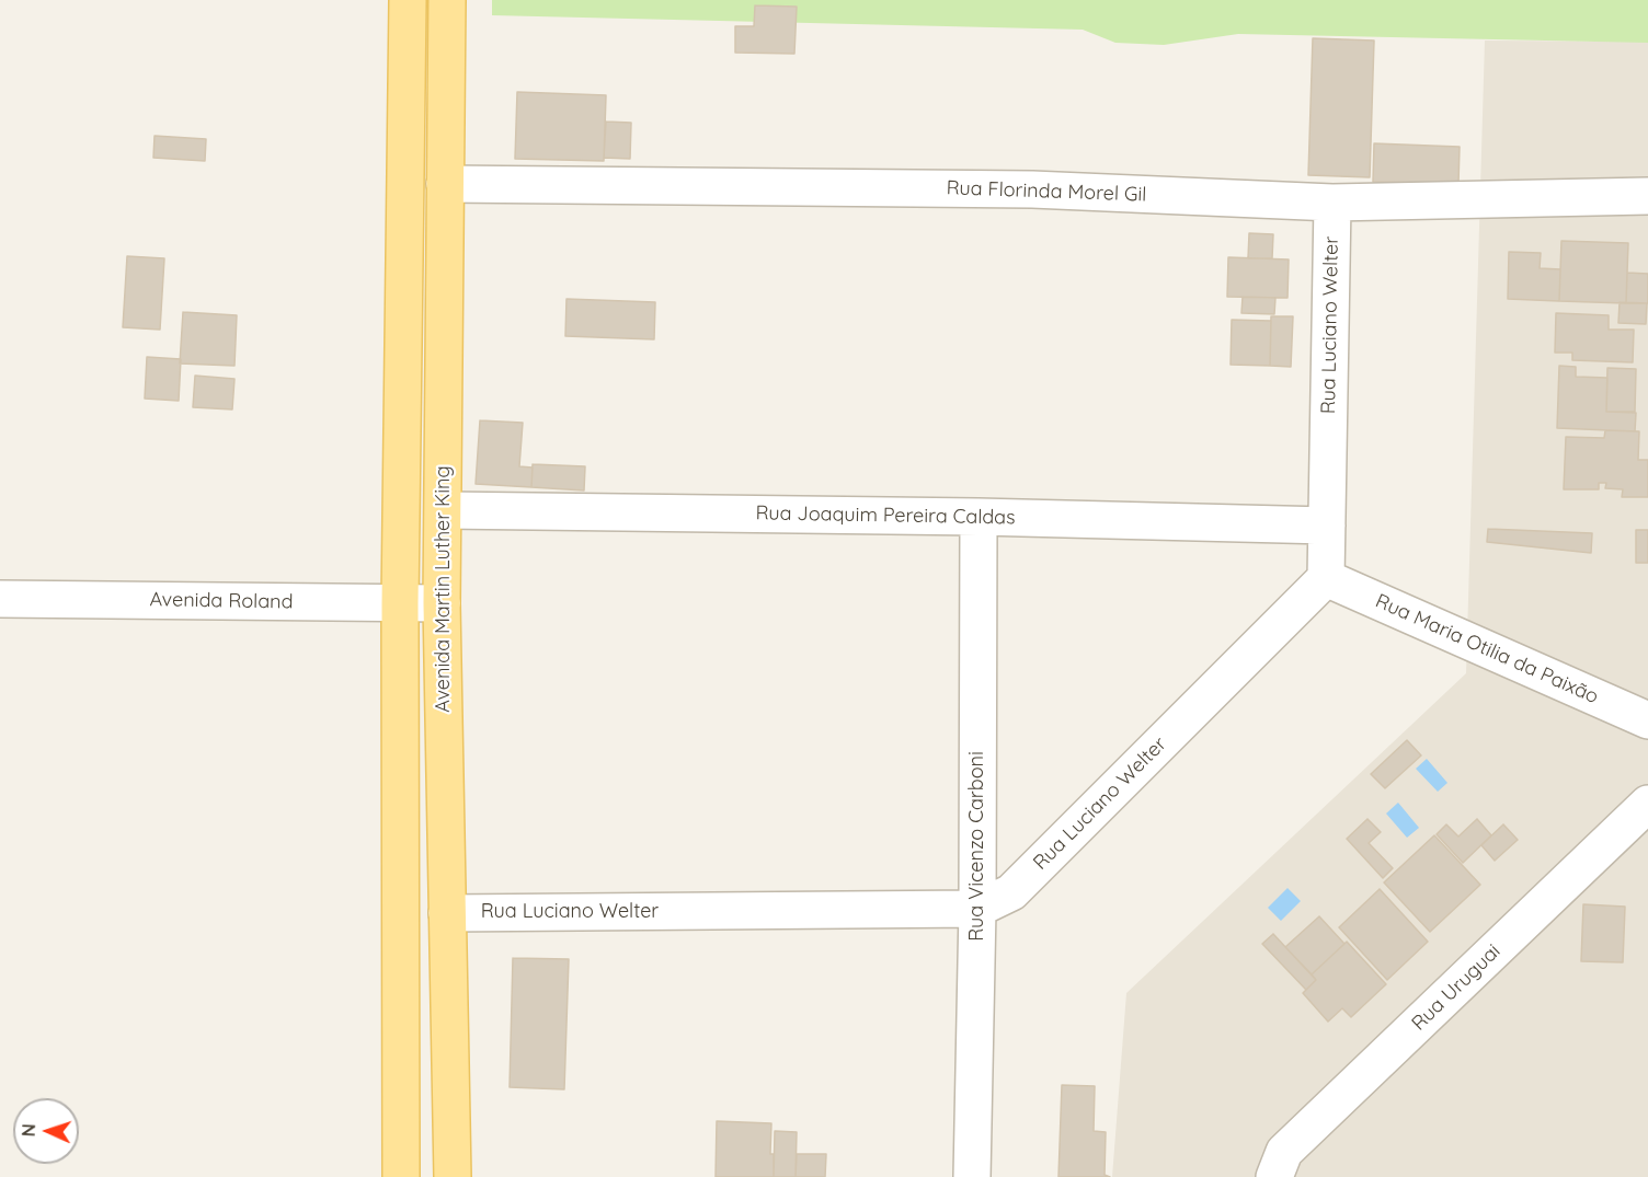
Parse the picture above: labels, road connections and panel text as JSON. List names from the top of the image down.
{
  "streets": {
    "main road": ["Avenida Martin Luther King"],
    "street": [
      "Rua Florinda Morel Gil",
      "Rua Luciano Welter",
      "Rua Joaquim Pereira Caldas",
      "Avenida Roland",
      "Rua Maria Otilia da Paixão",
      "Rua Vicenzo Carboni",
      "Rua Uruguai"
    ]
  },
  "crossings": [
    ["Rua Florinda Morel Gil", "Rua Luciano Welter"],
    ["Rua Florinda Morel Gil", "Avenida Martin Luther King"],
    ["Rua Luciano Welter", "Rua Joaquim Pereira Caldas"],
    ["Rua Luciano Welter", "Avenida Martin Luther King"],
    ["Rua Luciano Welter", "Rua Maria Otilia da Paixão"],
    ["Rua Luciano Welter", "Rua Vicenzo Carboni"],
    ["Rua Joaquim Pereira Caldas", "Avenida Martin Luther King"],
    ["Rua Joaquim Pereira Caldas", "Rua Vicenzo Carboni"],
    ["Avenida Martin Luther King", "Avenida Roland"]
  ],
  "north": "left"
}
